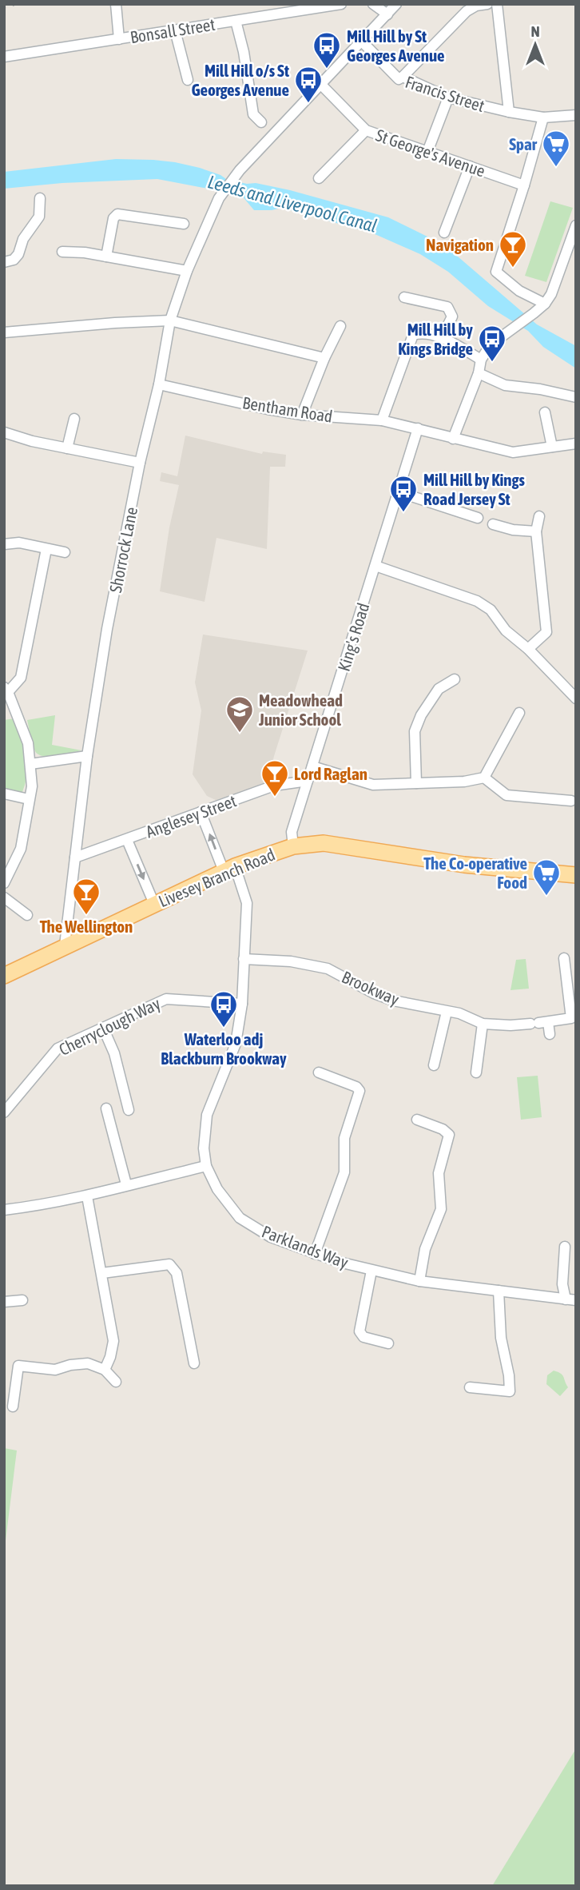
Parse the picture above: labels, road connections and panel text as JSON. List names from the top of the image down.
{
  "streets": {
    "main road": ["Livesey Branch Road"],
    "street": [
      "Bonsall Street",
      "Francis Street",
      "St George's Avenue",
      "Bentham Road",
      "Shorrock Lane",
      "King's Road",
      "Anglesey Street",
      "Brookway",
      "Cherryclough Way",
      "Parklands Way"
    ]
  },
  "crossings": [
    ["St George's Avenue", "Shorrock Lane"],
    ["Bentham Road", "Shorrock Lane"],
    ["Bentham Road", "King's Road"],
    ["Shorrock Lane", "Anglesey Street"],
    ["Shorrock Lane", "Livesey Branch Road"],
    ["King's Road", "Anglesey Street"],
    ["King's Road", "Livesey Branch Road"],
    ["Anglesey Street", "Parklands Way"],
    ["Livesey Branch Road", "Parklands Way"],
    ["Brookway", "Parklands Way"],
    ["Cherryclough Way", "Parklands Way"]
  ],
  "water": ["Leeds and Liverpool Canal"],
  "places": {
    "bus stop": [
      "Mill Hill by St Georges Avenue",
      "Mill Hill o/s St Georges Avenue",
      "Mill Hill by Kings Bridge",
      "Mill Hill by Kings Road Jersey St",
      "Waterloo adj Blackburn Brookway"
    ],
    "supermarket": ["Spar", "The Co-operative Food"],
    "bar": ["Navigation", "Lord Raglan", "The Wellington"],
    "school or university": ["Meadowhead Junior School"]
  },
  "north": "top"
}
